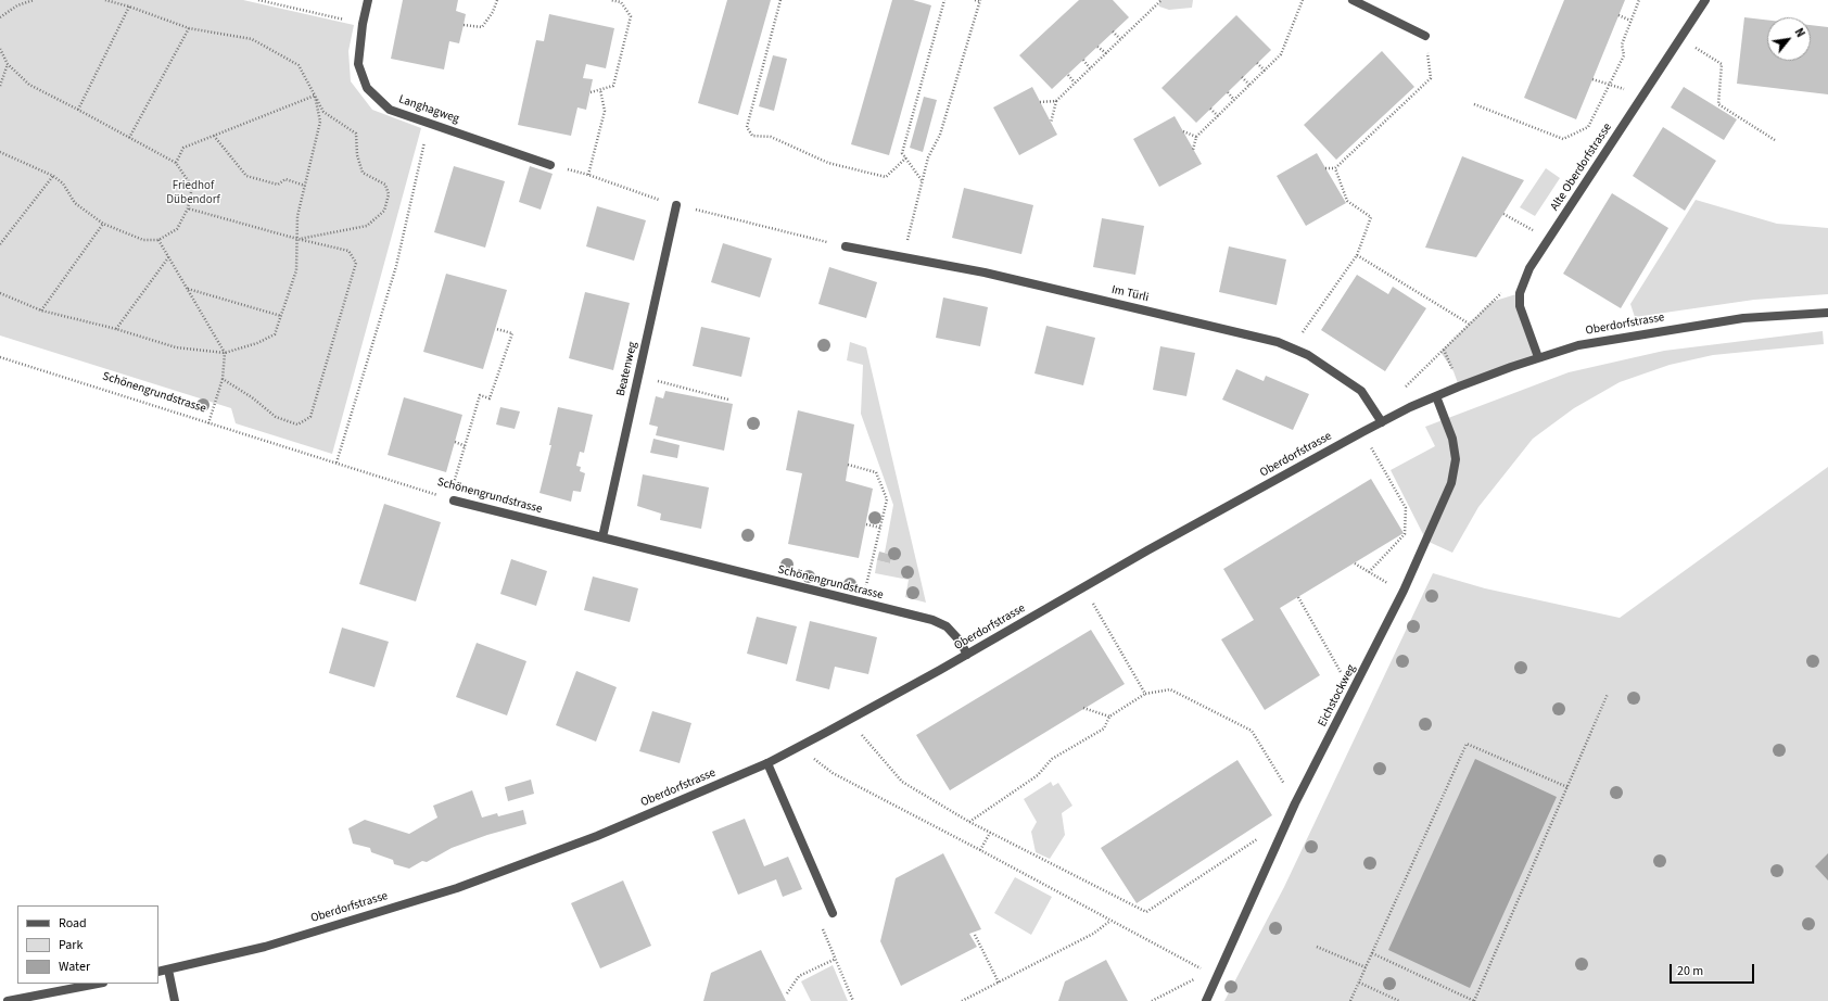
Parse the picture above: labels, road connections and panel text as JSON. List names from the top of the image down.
{
  "streets": {
    "street": [
      "Langhagweg",
      "Alte Oberdorfstrasse",
      "Im Türli",
      "Oberdorfstrasse",
      "Beatenweg",
      "Schönengrundstrasse",
      "Eichstockweg"
    ]
  },
  "crossings": [
    ["Alte Oberdorfstrasse", "Oberdorfstrasse"],
    ["Im Türli", "Oberdorfstrasse"],
    ["Oberdorfstrasse", "Schönengrundstrasse"],
    ["Oberdorfstrasse", "Eichstockweg"],
    ["Beatenweg", "Schönengrundstrasse"]
  ],
  "parks": ["Friedhof Dübendorf"],
  "legend": ["Road", "Park", "Water"],
  "scale_bar": "20 m",
  "north": "top right"
}
